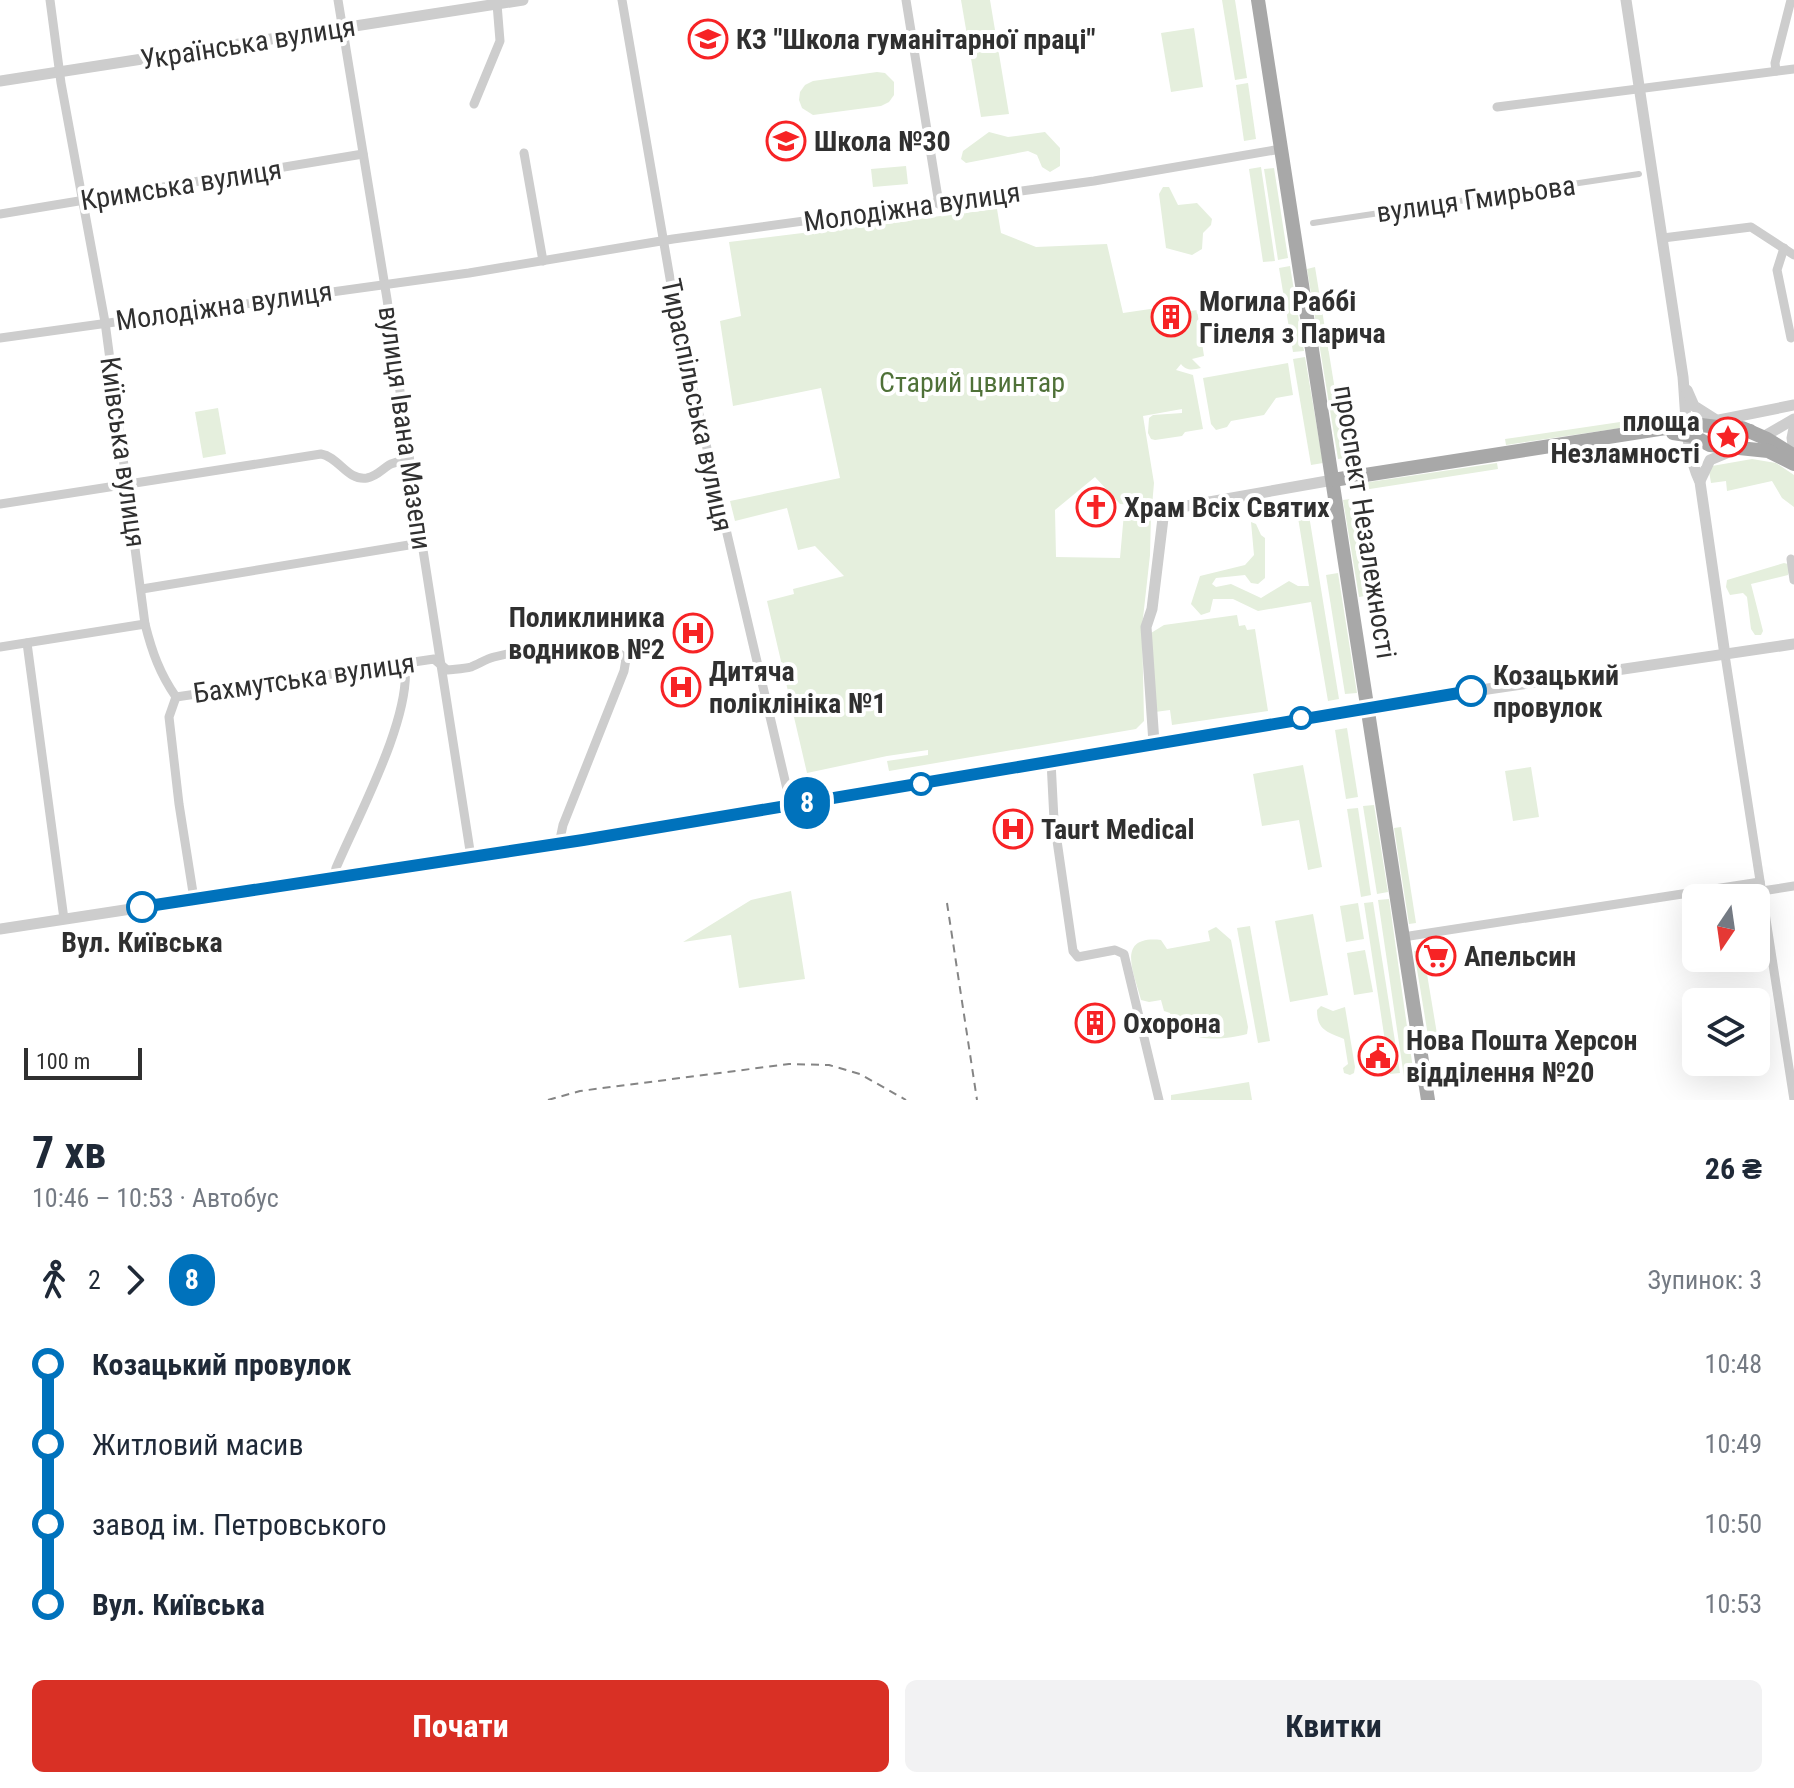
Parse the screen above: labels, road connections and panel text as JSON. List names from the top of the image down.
{
  "streets": {
    "main road": ["проспект Незалежності"],
    "street": [
      "Українська вулиця",
      "Кримська вулиця",
      "вулиця Гмирьова",
      "Молодіжна вулиця",
      "Тираспільська вулиця",
      "вулиця Івана Мазепи",
      "Київська вулиця",
      "Бахмутська вулиця"
    ]
  },
  "crossings": [
    ["Українська вулиця", "вулиця Івана Мазепи"],
    ["Українська вулиця", "Київська вулиця"],
    ["Кримська вулиця", "вулиця Івана Мазепи"],
    ["Кримська вулиця", "Київська вулиця"],
    ["Молодіжна вулиця", "Тираспільська вулиця"],
    ["Молодіжна вулиця", "вулиця Івана Мазепи"],
    ["Молодіжна вулиця", "Київська вулиця"],
    ["Молодіжна вулиця", "проспект Незалежності"],
    ["вулиця Івана Мазепи", "Бахмутська вулиця"],
    ["Київська вулиця", "Бахмутська вулиця"]
  ],
  "parks": ["Старий цвинтар"],
  "places": {
    "school or university": ["КЗ \"Школа гуманітарної праці\"", "Школа №30"],
    "building": ["Могила Раббі Гілеля з Парича", "Охорона"],
    "place": ["площа Незламності"],
    "church": ["Храм Всіх Святих"],
    "hospital": ["Поликлиника водников №2", "Дитяча поліклініка №1", "Taurt Medical"],
    "other": ["Козацький провулок", "Вул. Київська"],
    "supermarket": ["Апельсин"],
    "public building": ["Нова Пошта Херсон відділення №20"]
  },
  "lines": ["bus line 8"],
  "scale_bar": "100 m",
  "north": "bottom",
  "page": {
    "on_map": "8",
    "scale": "100 m",
    "heading": ["7 хв", "10:46 – 10:53 · Автобус", "26 ₴"],
    "legs": ["2", "8", "Зупинок: 3"],
    "list": [
      {
        "name": "Козацький провулок",
        "value": "10:48"
      },
      {
        "name": "Житловий масив",
        "value": "10:49"
      },
      {
        "name": "завод ім. Петровського",
        "value": "10:50"
      },
      {
        "name": "Вул. Київська",
        "value": "10:53"
      }
    ],
    "buttons": ["Почати", "Квитки"]
  }
}
